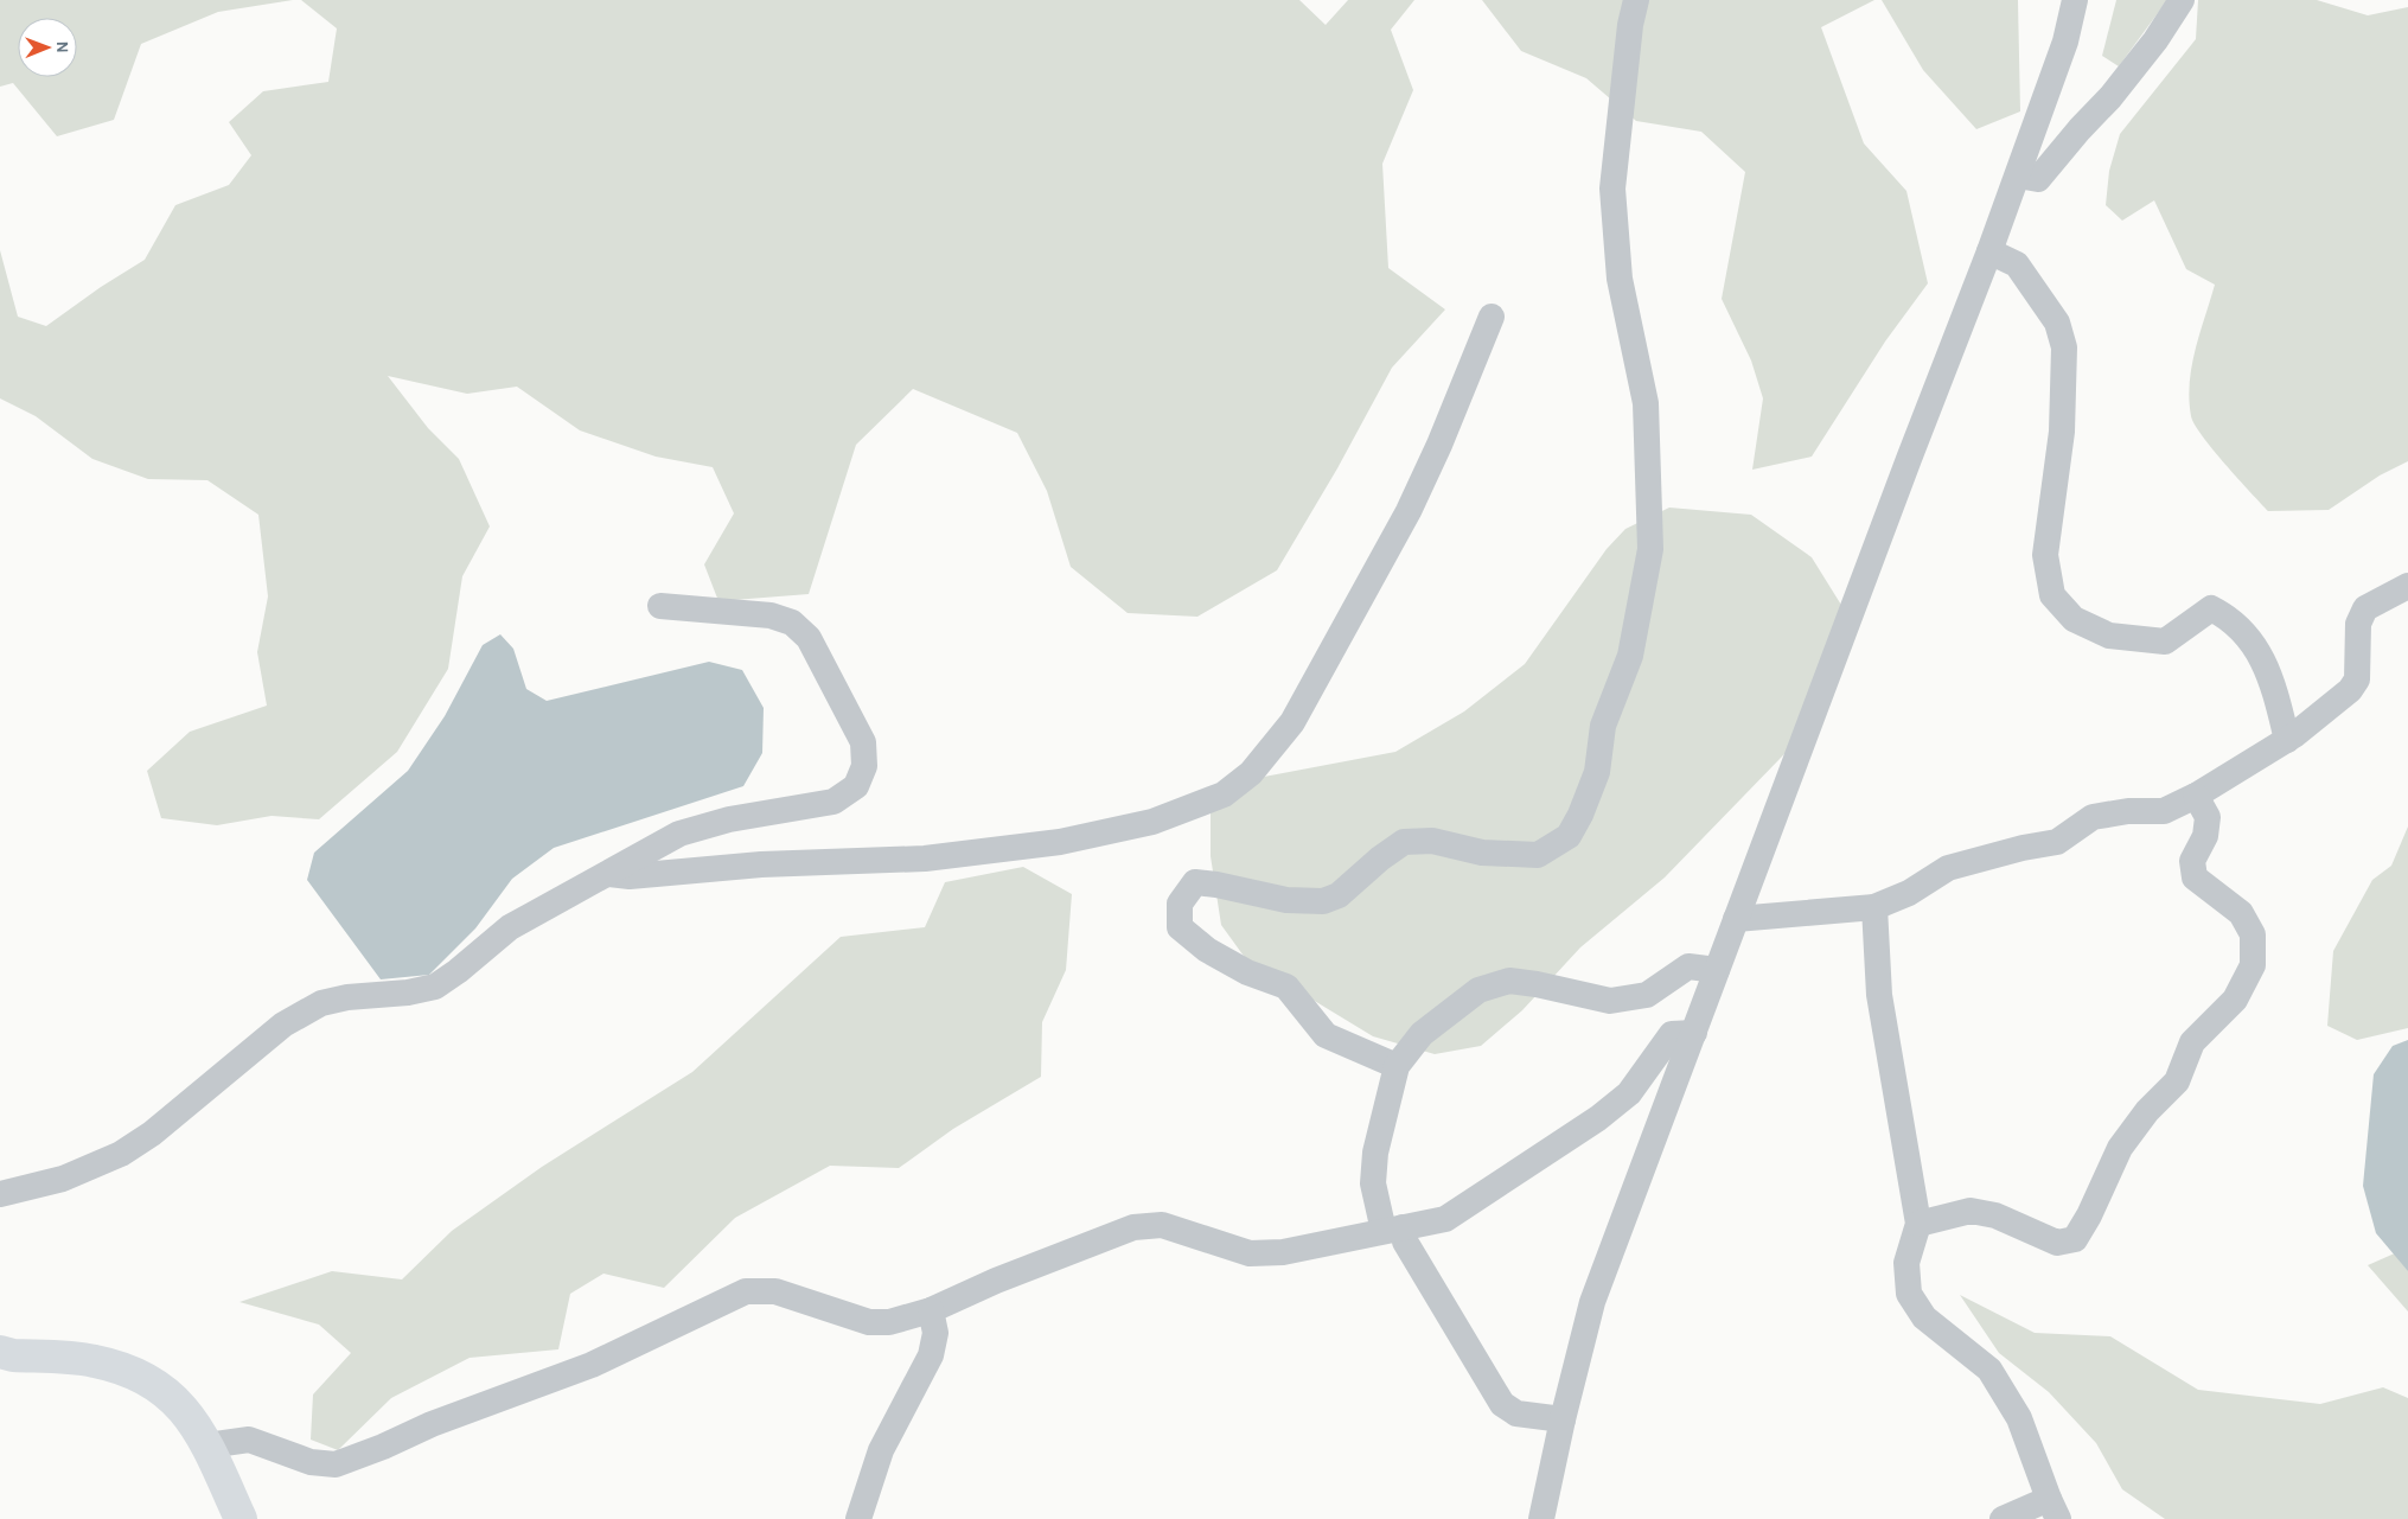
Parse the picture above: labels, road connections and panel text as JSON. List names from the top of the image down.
{
  "north": "right"
}
